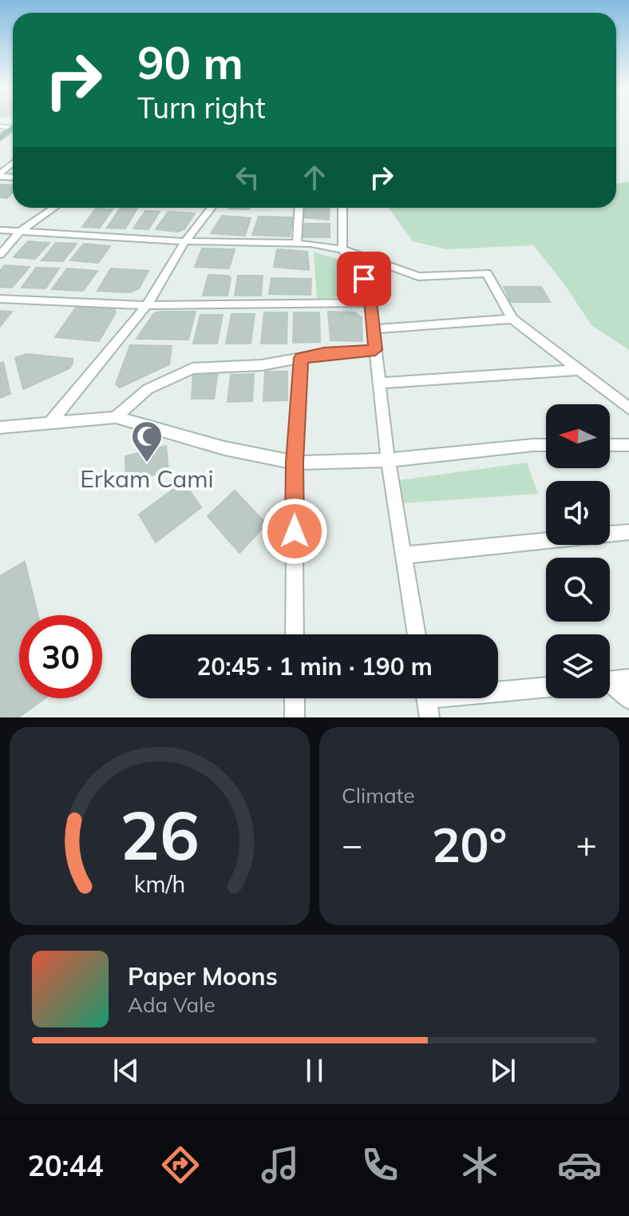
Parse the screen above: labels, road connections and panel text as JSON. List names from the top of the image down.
{
  "places": {
    "mosque": ["Erkam Cami"]
  },
  "north": "left",
  "page": {
    "turn": ["90 m", "Turn right"],
    "limit": "30",
    "trip": "20:45 · 1 min · 190 m",
    "tile": "Climate",
    "heat": ["−", "20°", "+"],
    "song": ["Paper Moons", "Ada Vale"],
    "tabs": "20:44",
    "gauge": ["26", "km/h"]
  }
}
